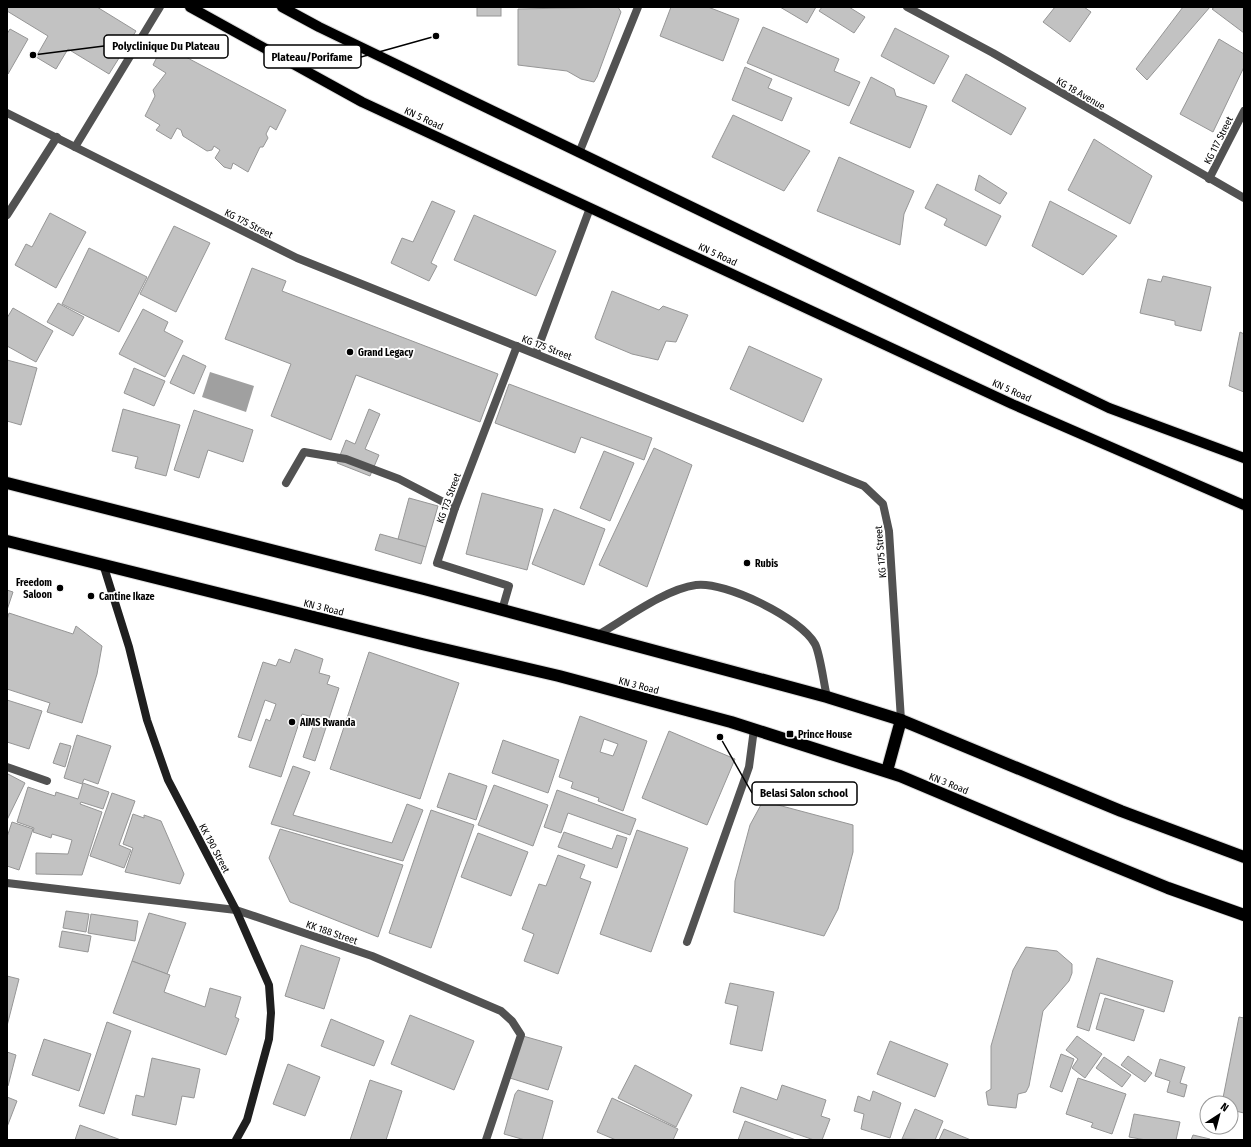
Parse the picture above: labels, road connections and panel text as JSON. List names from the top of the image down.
{
  "streets": {
    "highway": ["KN 3 Road"],
    "main road": ["KN 5 Road"],
    "street": [
      "KG 18 Avenue",
      "KG 117 Street",
      "KG 175 Street",
      "KG 173 Street",
      "KK 190 Street",
      "KK 188 Street"
    ]
  },
  "crossings": [
    ["KG 18 Avenue", "KG 117 Street"],
    ["KG 175 Street", "KG 173 Street"],
    ["KN 3 Road", "KK 190 Street"],
    ["KK 190 Street", "KK 188 Street"]
  ],
  "places": {
    "other": [
      "Plateau/Porifame",
      "Polyclinique Du Plateau",
      "Grand Legacy",
      "Rubis",
      "Freedom Saloon",
      "Cantine Ikaze",
      "AIMS Rwanda",
      "Belasi Salon school"
    ],
    "transit": ["Prince House"]
  },
  "north": "top right"
}
